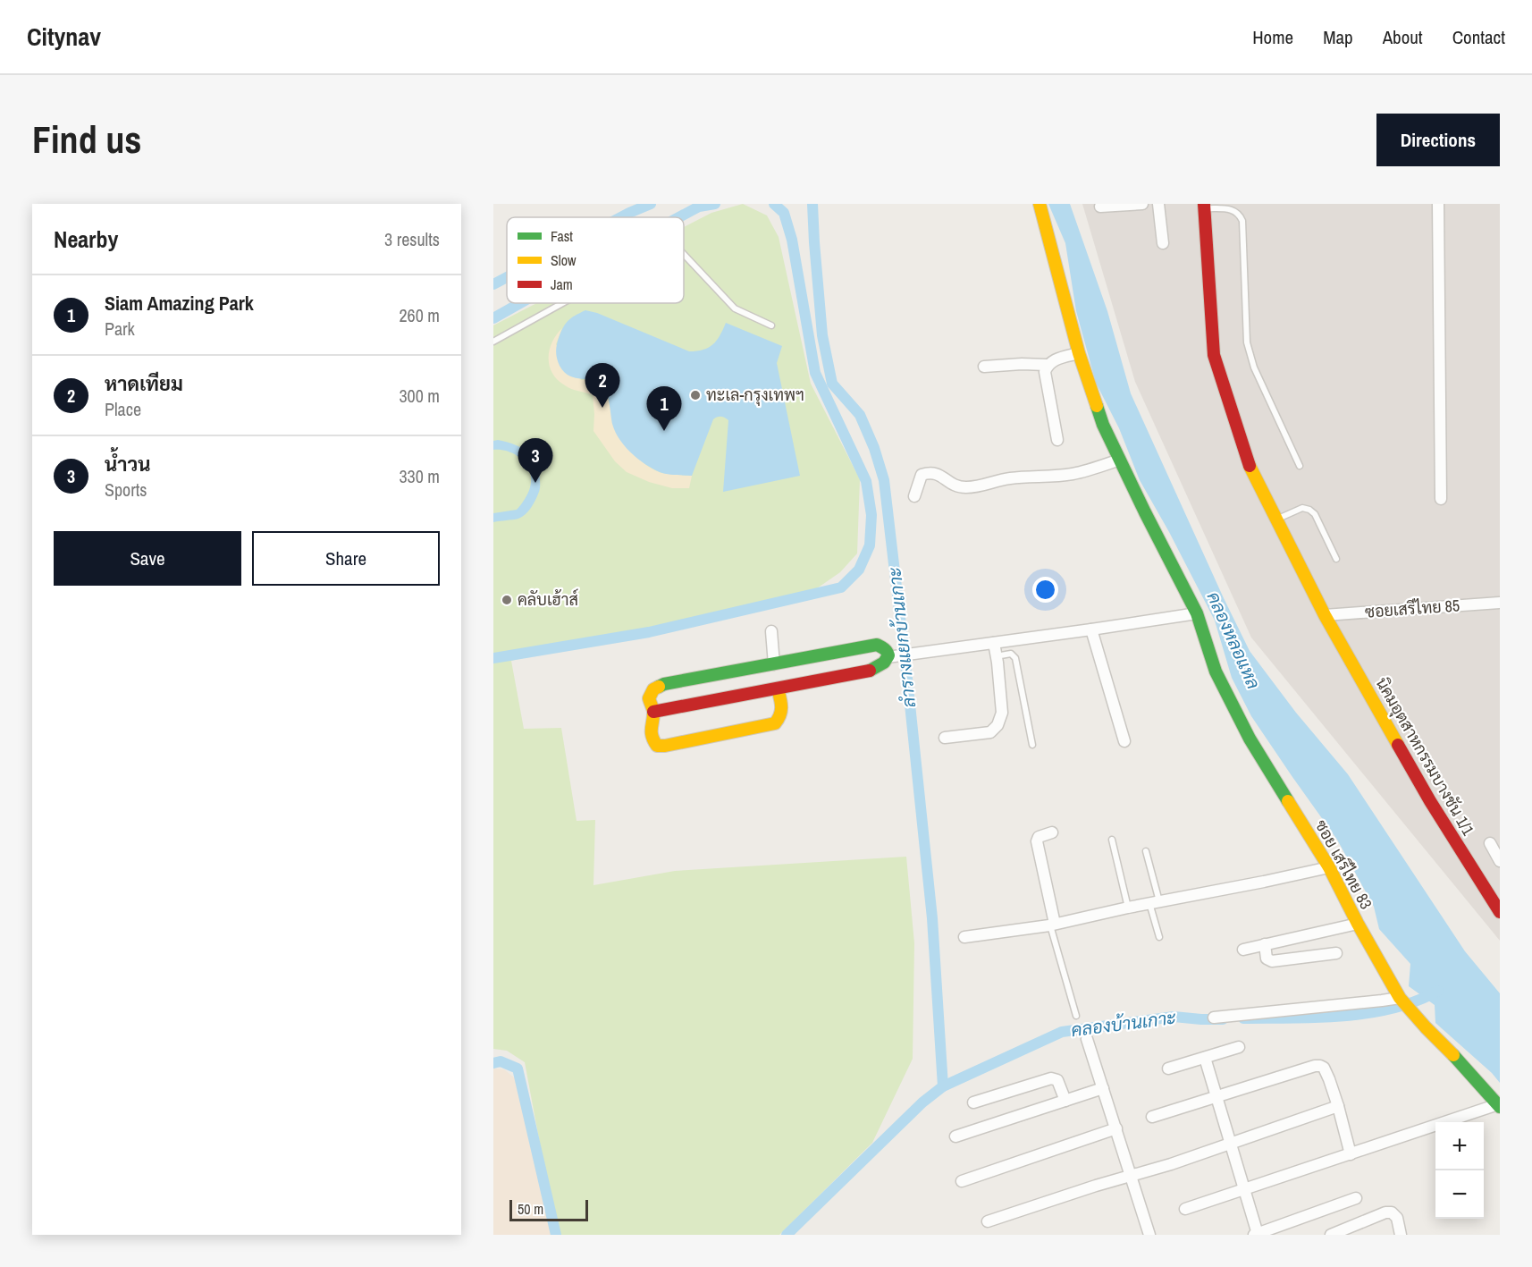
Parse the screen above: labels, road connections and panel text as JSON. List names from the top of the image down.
{
  "streets": {
    "street": ["ซอยเสรีไทย 85", "นิคมอุตสาหกรรมบางชัน 1/1", "ซอย เสรีไทย 83"]
  },
  "crossings": [
    ["ซอยเสรีไทย 85", "นิคมอุตสาหกรรมบางชัน 1/1"]
  ],
  "water": ["ลำรางแยกบ้านเกาะ", "คลองหลอแหล", "คลองบ้านเกาะ"],
  "places": ["ทะเล-กรุงเทพฯ", "คลับเฮ้าส์"],
  "legend": ["Fast", "Slow", "Jam"],
  "scale_bar": "50 m",
  "page": {
    "header": "Citynav",
    "nav": [
      "Home",
      "Map",
      "About",
      "Contact"
    ],
    "buttons": [
      "Directions",
      ["Save", "Share"]
    ],
    "title": "Find us",
    "heading": ["Nearby", "3 results"],
    "list": [
      {
        "mark": "1",
        "name": "Siam Amazing Park",
        "note": "Park",
        "value": "260 m"
      },
      {
        "mark": "2",
        "name": "หาดเทียม",
        "note": "Place",
        "value": "300 m"
      },
      {
        "mark": "3",
        "name": "น้ำวน",
        "note": "Sports",
        "value": "330 m"
      }
    ],
    "pins": ["2", "1", "3"],
    "map_buttons": ["+", "−"],
    "scale": "50 m"
  }
}
